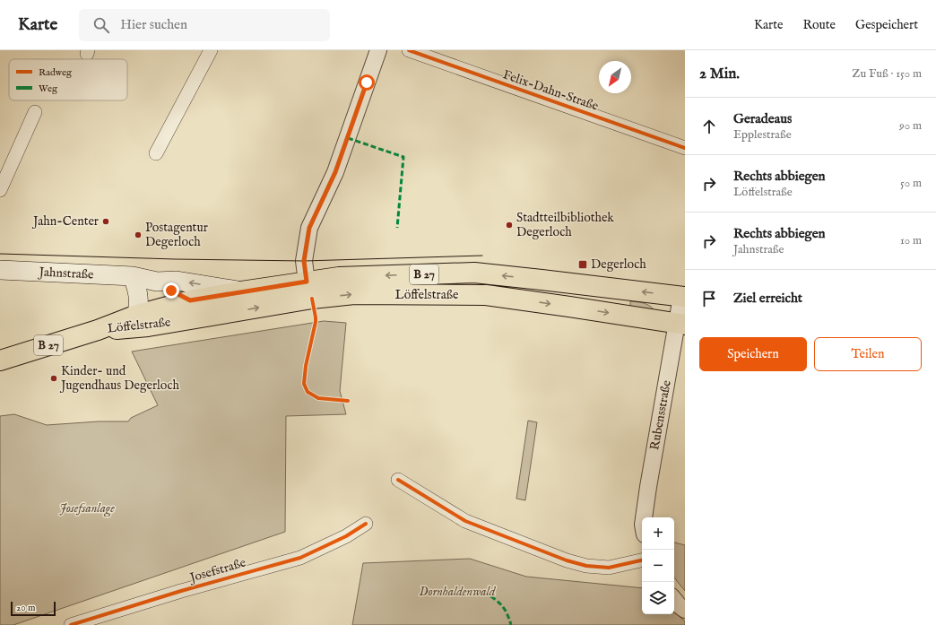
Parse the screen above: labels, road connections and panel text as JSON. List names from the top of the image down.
{
  "streets": {
    "main road": ["Jahnstraße", "B 27", "Löffelstraße"],
    "street": ["Felix-Dahn-Straße", "Rubensstraße", "Josefstraße"]
  },
  "crossings": [
    ["Jahnstraße", "Löffelstraße"],
    ["B 27", "Löffelstraße"],
    ["Löffelstraße", "Rubensstraße"]
  ],
  "parks": ["Josefsanlage", "Dornhaldenwald"],
  "places": {
    "other": [
      "Jahn-Center",
      "Stadtteilbibliothek Degerloch",
      "Postagentur Degerloch",
      "Kinder- und Jugendhaus Degerloch"
    ],
    "transit": ["Degerloch"]
  },
  "legend": ["Radweg", "Weg"],
  "scale_bar": "20 m",
  "north": "bottom left",
  "page": {
    "header": "Karte",
    "search": "Hier suchen",
    "nav": ["Karte", "Route", "Gespeichert"],
    "heading": ["2 Min.", "Zu Fuß · 150 m"],
    "list": [
      ["Geradeaus", "Epplestraße", "90 m"],
      ["Rechts abbiegen", "Löffelstraße", "50 m"],
      ["Rechts abbiegen", "Jahnstraße", "10 m"],
      "Ziel erreicht"
    ],
    "buttons": ["Speichern", "Teilen"],
    "map_buttons": ["+", "−"],
    "scale": "20 m"
  }
}
